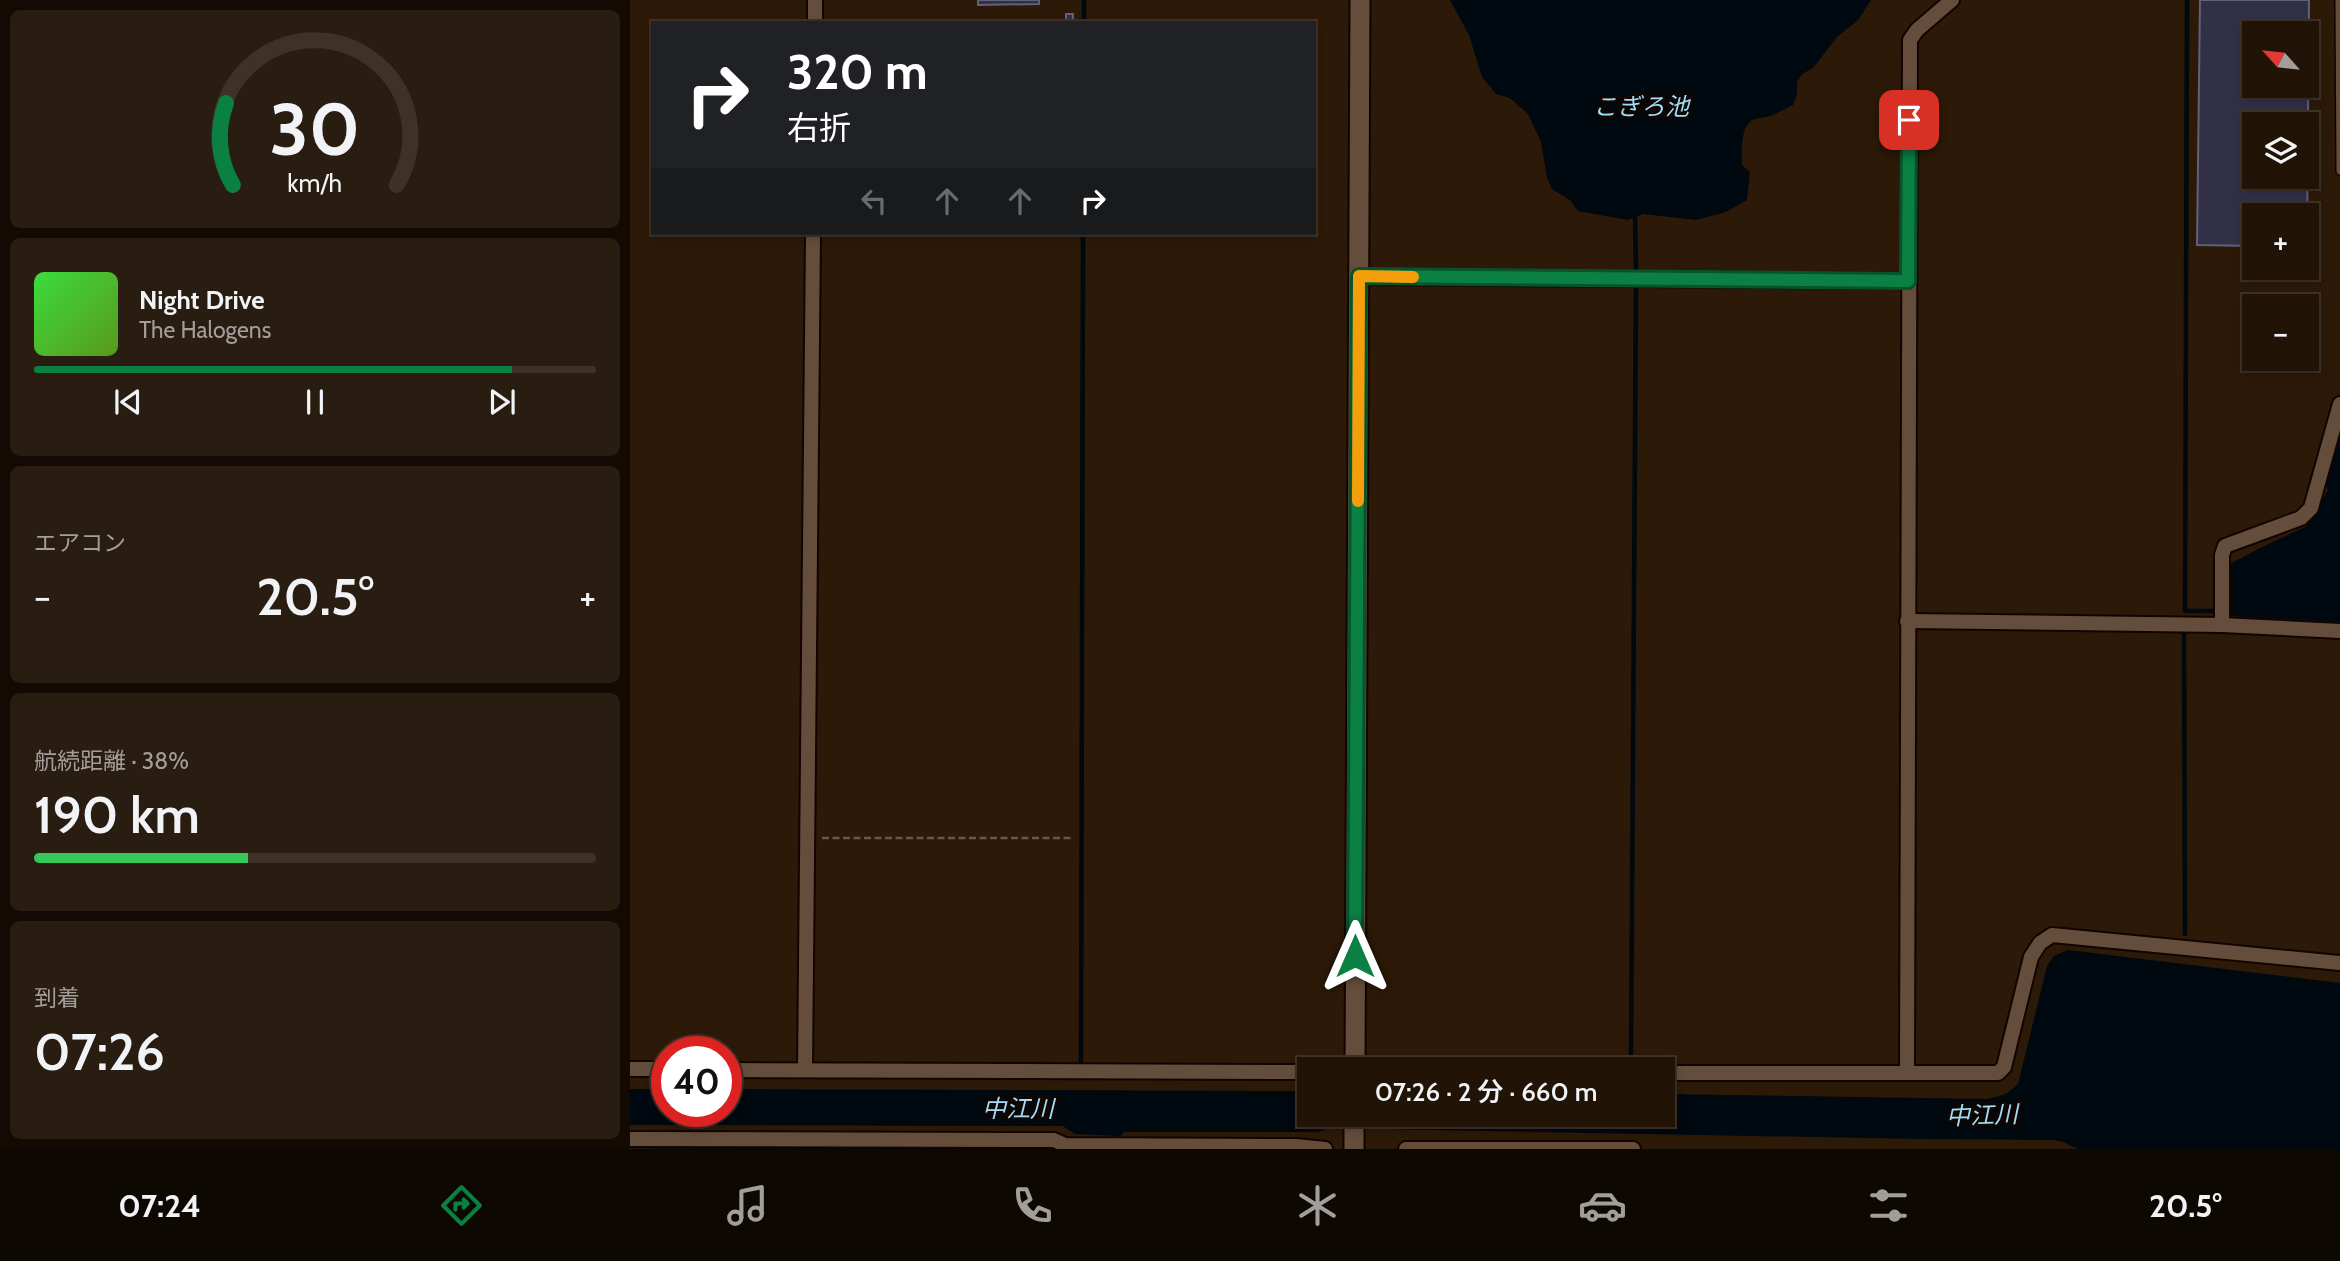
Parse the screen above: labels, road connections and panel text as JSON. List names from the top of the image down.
{
  "water": ["こぎろ池", "中江川"],
  "north": "top left",
  "page": {
    "map_buttons": ["+", "−"],
    "turn": ["320 m", "右折"],
    "song": ["Night Drive", "The Halogens"],
    "tile": [
      "エアコン",
      ["航続距離 · 38%", "190 km"],
      ["到着", "07:26"]
    ],
    "heat": ["−", "20.5°", "+"],
    "limit": "40",
    "trip": "07:26 · 2 分 · 660 m",
    "tabs": ["07:24", "20.5°"],
    "gauge": ["30", "km/h"]
  }
}
